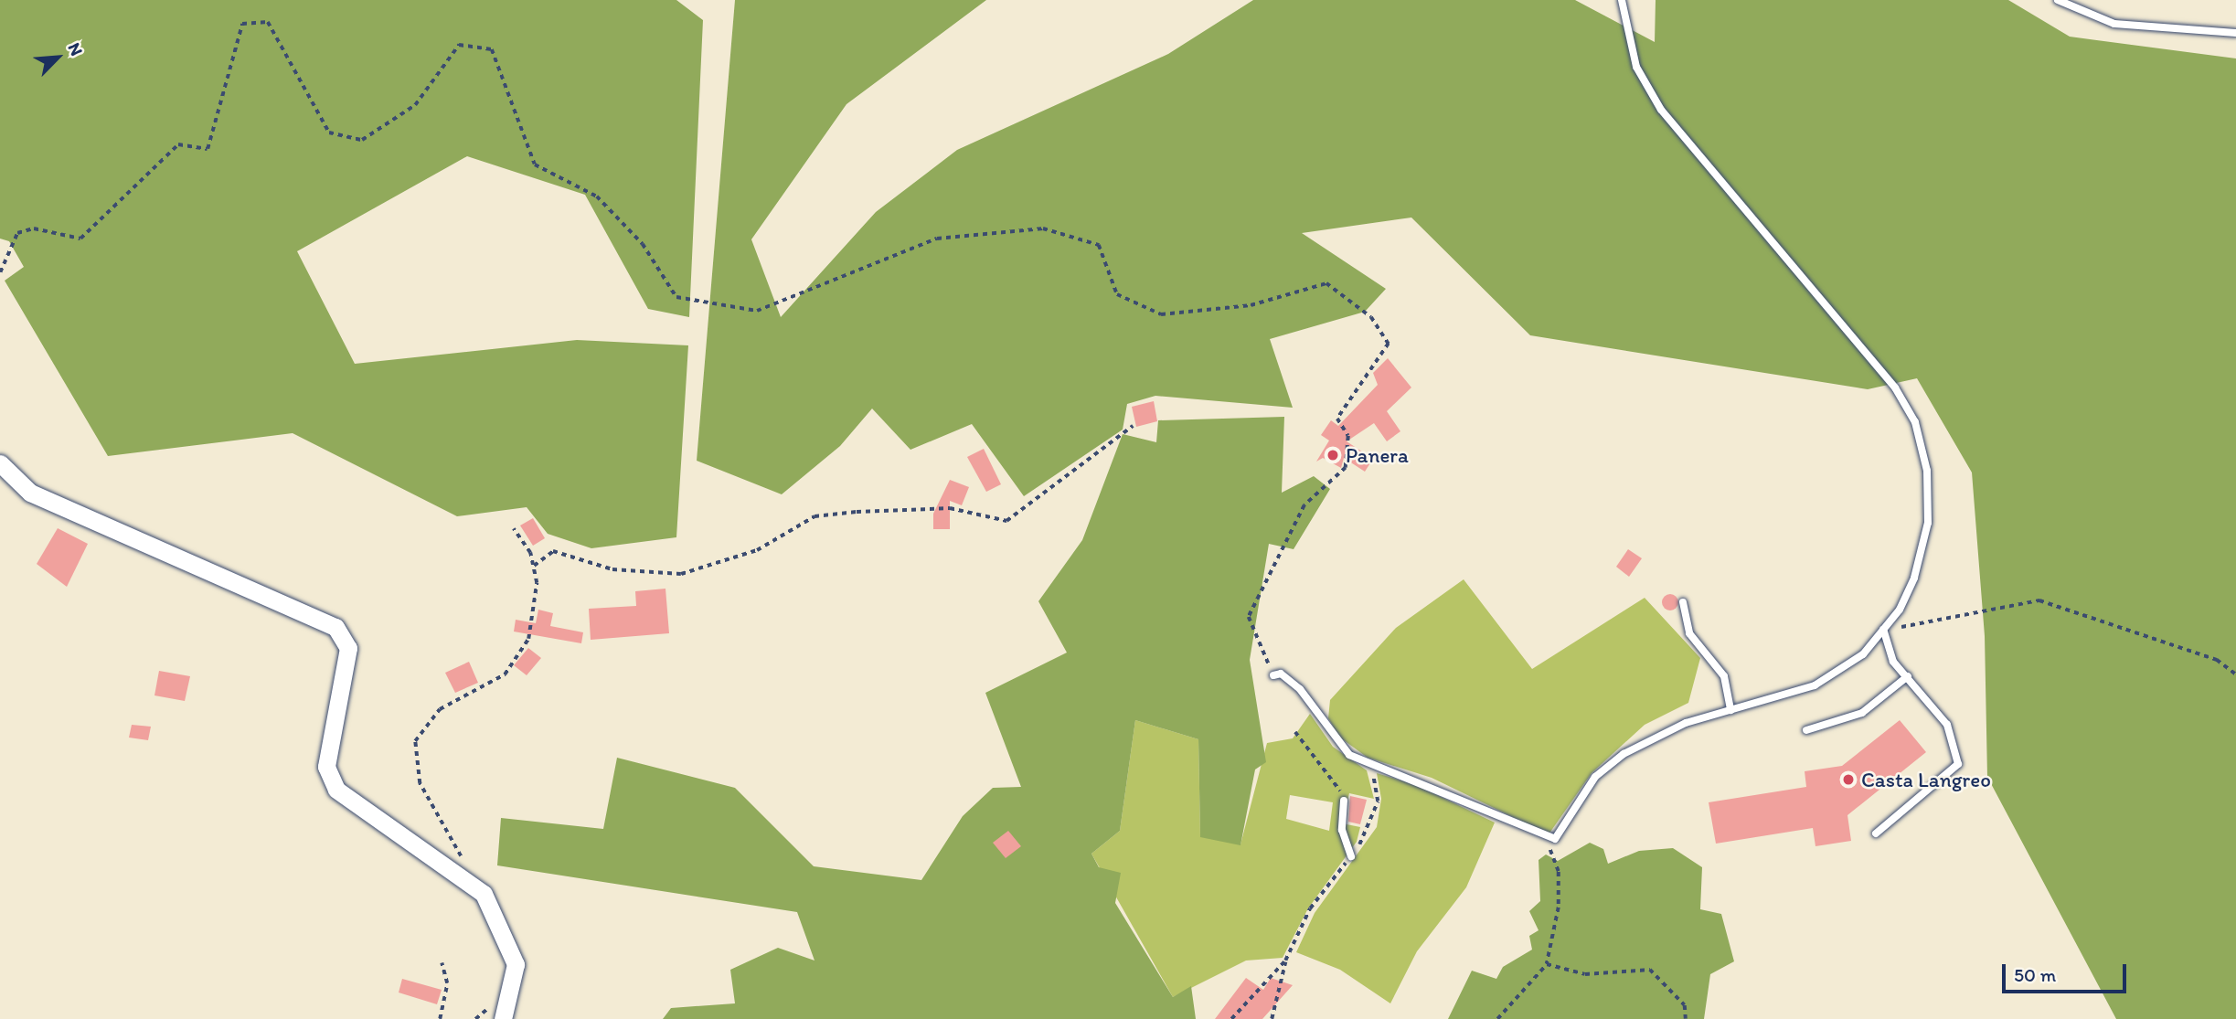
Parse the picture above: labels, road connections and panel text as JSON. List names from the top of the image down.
{
  "places": ["Panera", "Casta Langreo"],
  "scale_bar": "50 m",
  "north": "top right"
}
